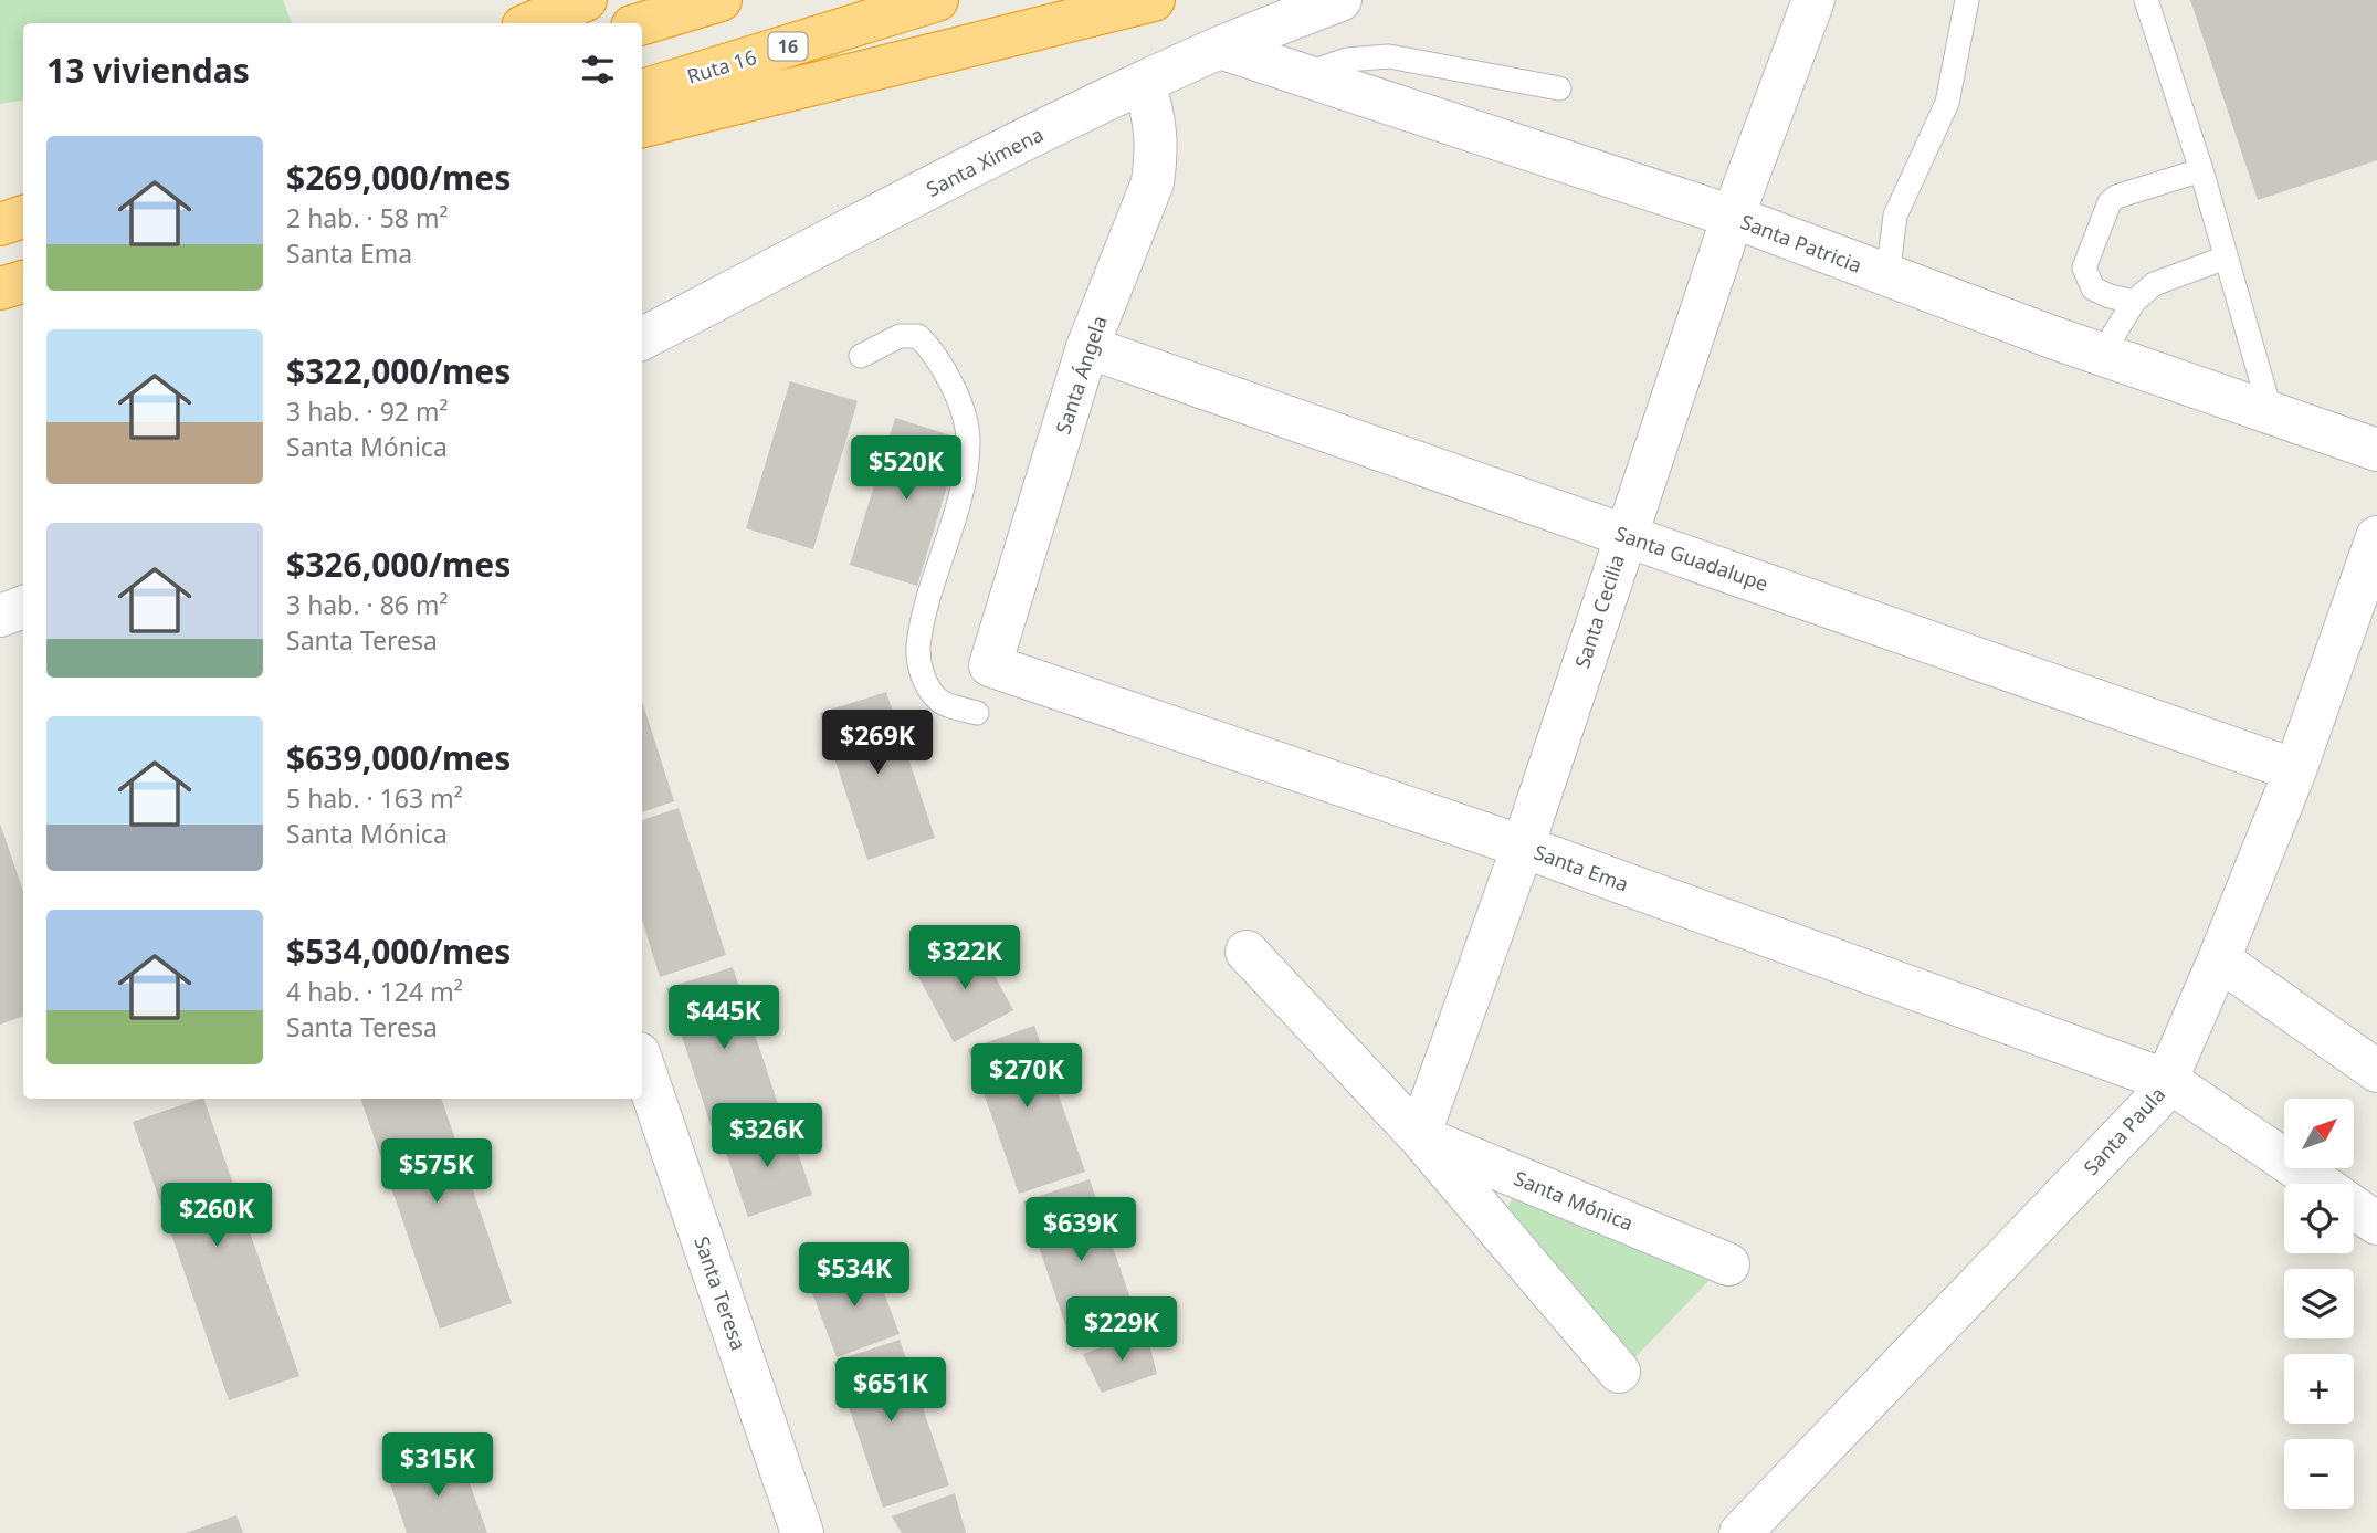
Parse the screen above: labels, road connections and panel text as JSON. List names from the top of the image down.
{
  "streets": {
    "highway": ["16", "Ruta 16"],
    "street": [
      "Santa Ximena",
      "Santa Patricia",
      "Santa Ángela",
      "Santa Guadalupe",
      "Santa Cecilia",
      "Santa Ema",
      "Santa Paula",
      "Santa Mónica",
      "Santa Teresa"
    ]
  },
  "crossings": [
    ["Santa Ximena", "Santa Patricia"],
    ["Santa Ximena", "Santa Ángela"],
    ["Santa Patricia", "Santa Cecilia"],
    ["Santa Ángela", "Santa Guadalupe"],
    ["Santa Ángela", "Santa Ema"],
    ["Santa Guadalupe", "Santa Cecilia"],
    ["Santa Guadalupe", "Santa Paula"],
    ["Santa Cecilia", "Santa Ema"],
    ["Santa Cecilia", "Santa Mónica"],
    ["Santa Ema", "Santa Paula"]
  ],
  "north": "top right",
  "page": {
    "heading": "13 viviendas",
    "list": [
      {
        "name": "$269,000/mes",
        "note": "2 hab. · 58 m² · Santa Ema"
      },
      {
        "name": "$322,000/mes",
        "note": "3 hab. · 92 m² · Santa Mónica"
      },
      {
        "name": "$326,000/mes",
        "note": "3 hab. · 86 m² · Santa Teresa"
      },
      {
        "name": "$639,000/mes",
        "note": "5 hab. · 163 m² · Santa Mónica"
      },
      {
        "name": "$534,000/mes",
        "note": "4 hab. · 124 m² · Santa Teresa"
      }
    ],
    "price": [
      "$520K",
      "$269K",
      "$322K",
      "$445K",
      "$270K",
      "$326K",
      "$575K",
      "$260K",
      "$639K",
      "$534K",
      "$229K",
      "$651K",
      "$315K"
    ],
    "map_buttons": ["+", "−"]
  }
}
